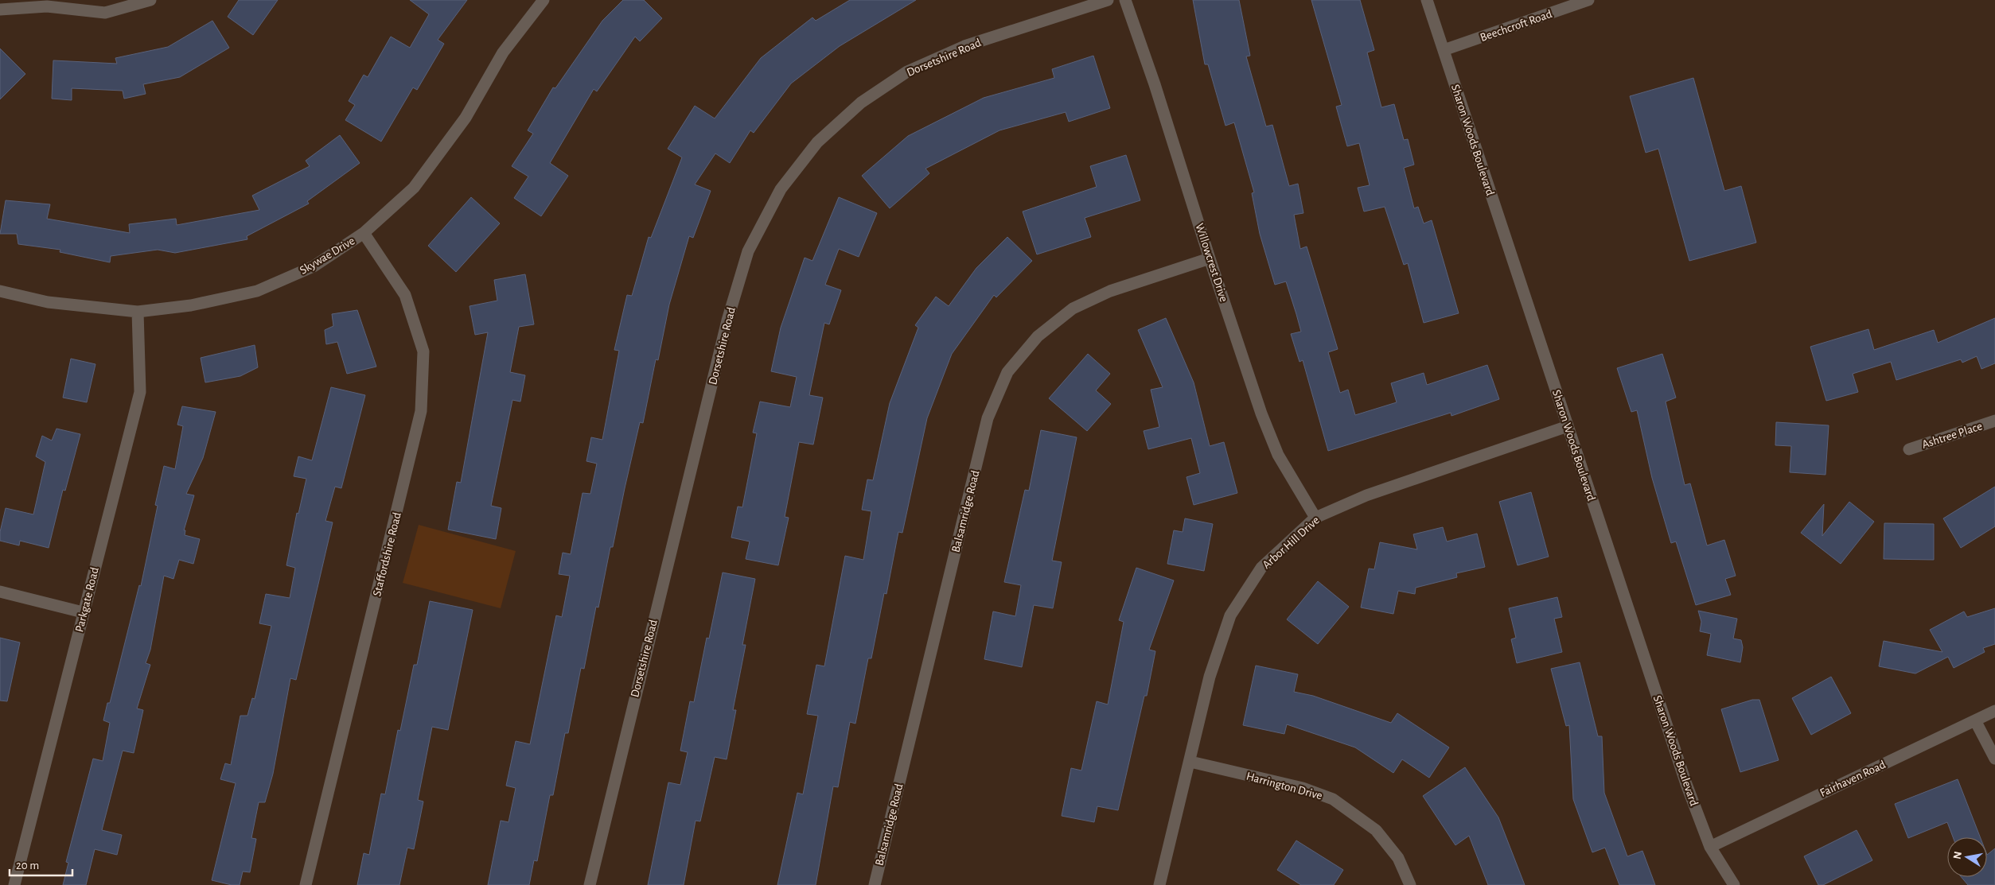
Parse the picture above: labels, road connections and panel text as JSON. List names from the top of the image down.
{
  "streets": {
    "street": [
      "Beechcroft Road",
      "Dorsetshire Road",
      "Sharon Woods Boulevard",
      "Skywae Drive",
      "Willowcrest Drive",
      "Ashtree Place",
      "Balsamridge Road",
      "Arbor Hill Drive",
      "Staffordshire Road",
      "Parkgate Road",
      "Fairhaven Road",
      "Harrington Drive"
    ]
  },
  "crossings": [
    ["Beechcroft Road", "Sharon Woods Boulevard"],
    ["Sharon Woods Boulevard", "Arbor Hill Drive"],
    ["Sharon Woods Boulevard", "Fairhaven Road"],
    ["Skywae Drive", "Staffordshire Road"],
    ["Skywae Drive", "Parkgate Road"],
    ["Willowcrest Drive", "Balsamridge Road"],
    ["Willowcrest Drive", "Arbor Hill Drive"],
    ["Arbor Hill Drive", "Harrington Drive"]
  ],
  "scale_bar": "20 m",
  "north": "left"
}
